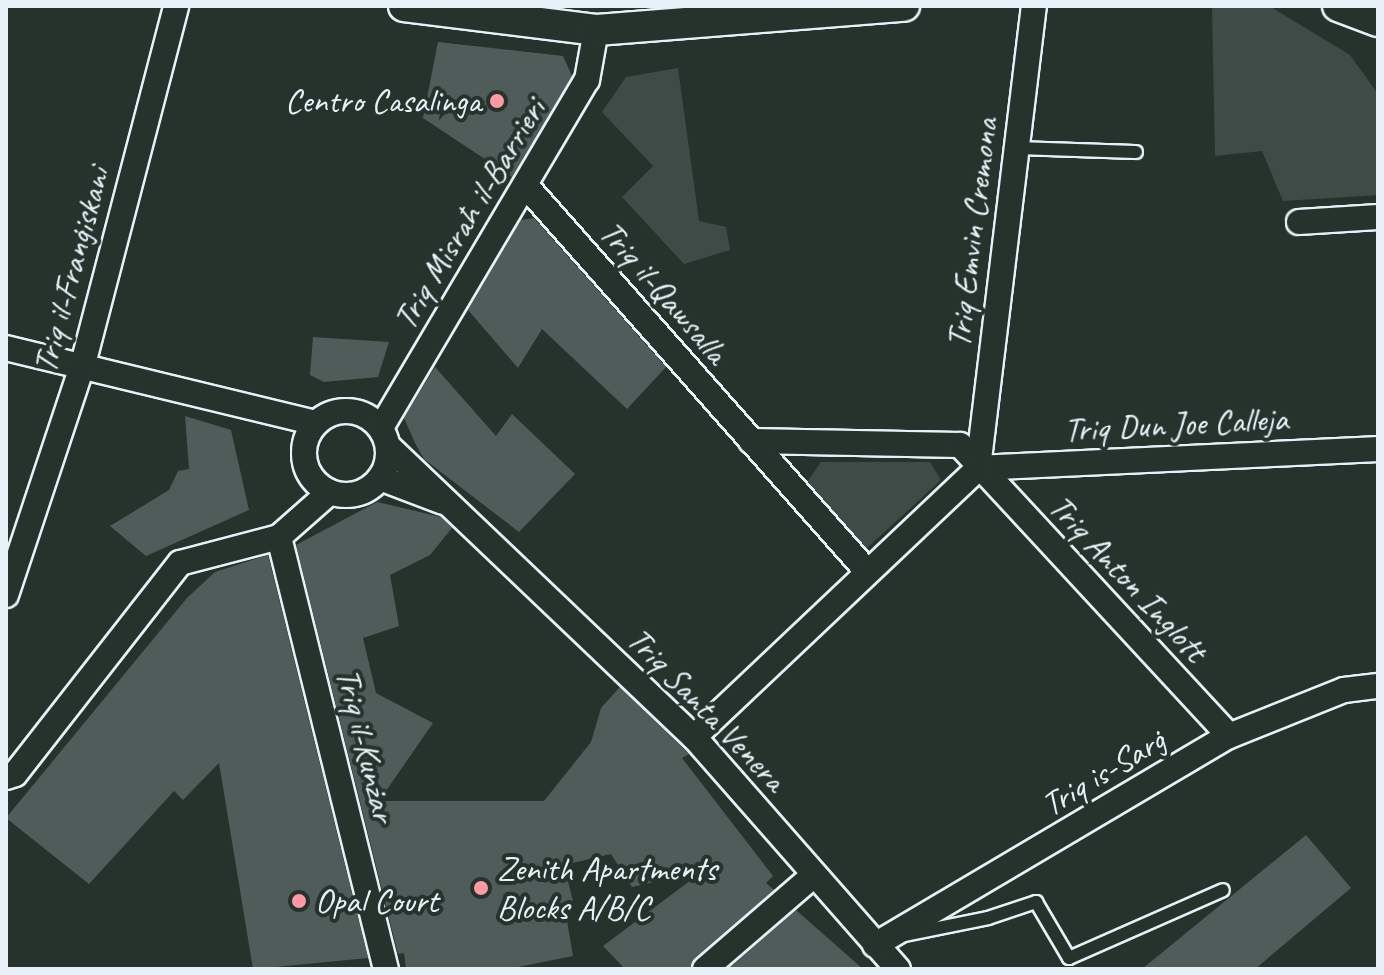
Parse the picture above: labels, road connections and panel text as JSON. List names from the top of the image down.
{
  "streets": {
    "street": [
      "Triq Misraħ il-Barrieri",
      "Triq Emvin Cremona",
      "Triq il-Franġiskani",
      "Triq il-Qawsalla",
      "Triq Dun Joe Calleja",
      "Triq Anton Inglott",
      "Triq Santa Venera",
      "Triq il-Kunżar",
      "Triq is-Sarġ"
    ]
  },
  "crossings": [
    ["Triq Misraħ il-Barrieri", "Triq il-Qawsalla"],
    ["Triq Misraħ il-Barrieri", "Triq Santa Venera"],
    ["Triq Emvin Cremona", "Triq Dun Joe Calleja"],
    ["Triq Emvin Cremona", "Triq Anton Inglott"],
    ["Triq Dun Joe Calleja", "Triq Anton Inglott"],
    ["Triq Anton Inglott", "Triq is-Sarġ"],
    ["Triq Santa Venera", "Triq is-Sarġ"]
  ],
  "places": ["Centro Casalinga", "Zenith Apartments Blocks A/B/C", "Opal Court"]
}
